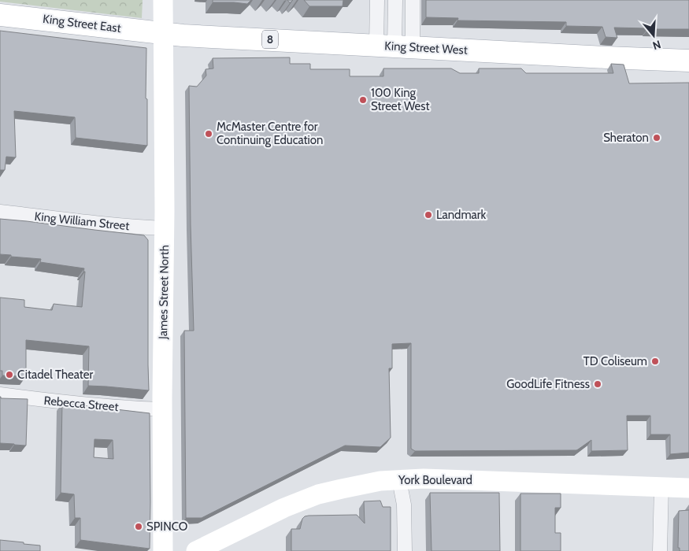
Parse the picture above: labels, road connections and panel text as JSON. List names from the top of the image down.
{
  "streets": {
    "main road": [
      "King Street East",
      "8",
      "King Street West",
      "James Street North",
      "York Boulevard"
    ],
    "street": ["King William Street", "Rebecca Street"]
  },
  "crossings": [
    ["King Street East", "King Street West"],
    ["King Street East", "James Street North"],
    ["King Street West", "James Street North"],
    ["King William Street", "James Street North"],
    ["James Street North", "Rebecca Street"]
  ],
  "places": [
    "100 King Street West",
    "McMaster Centre for Continuing Education",
    "Sheraton",
    "Landmark",
    "TD Coliseum",
    "Citadel Theater",
    "GoodLife Fitness",
    "SPINCO"
  ],
  "north": "bottom"
}
